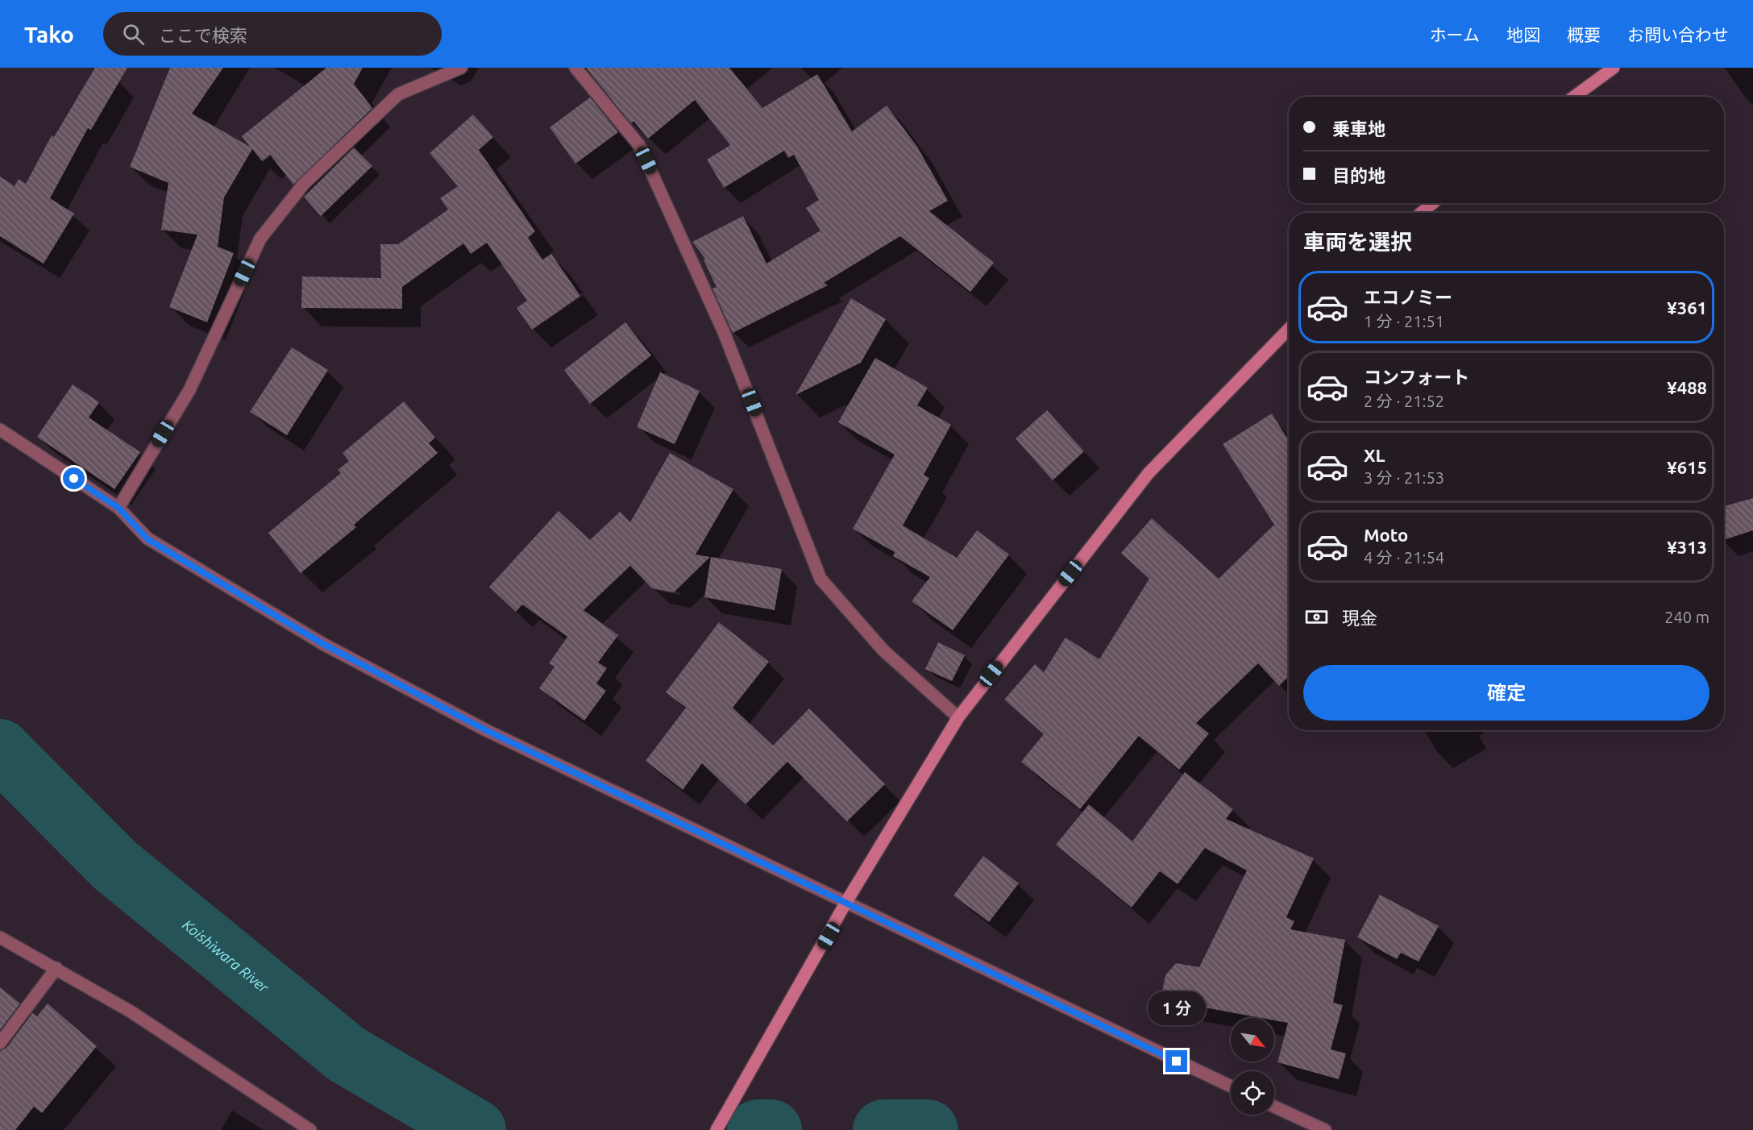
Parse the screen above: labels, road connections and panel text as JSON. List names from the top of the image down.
{
  "water": ["Koishiwara River"],
  "north": "bottom right",
  "page": {
    "header": "Tako",
    "search": "ここで検索",
    "nav": [
      "ホーム",
      "地図",
      "概要",
      "お問い合わせ"
    ],
    "banner": ["乗車地", "目的地"],
    "heading": "車両を選択",
    "list": [
      {
        "name": "エコノミー",
        "note": "1 分 · 21:51",
        "value": "¥361"
      },
      {
        "name": "コンフォート",
        "note": "2 分 · 21:52",
        "value": "¥488"
      },
      {
        "name": "XL",
        "note": "3 分 · 21:53",
        "value": "¥615"
      },
      {
        "name": "Moto",
        "note": "4 分 · 21:54",
        "value": "¥313"
      }
    ],
    "pay": ["現金", "240 m"],
    "buttons": "確定",
    "bubble": "1 分"
  }
}
